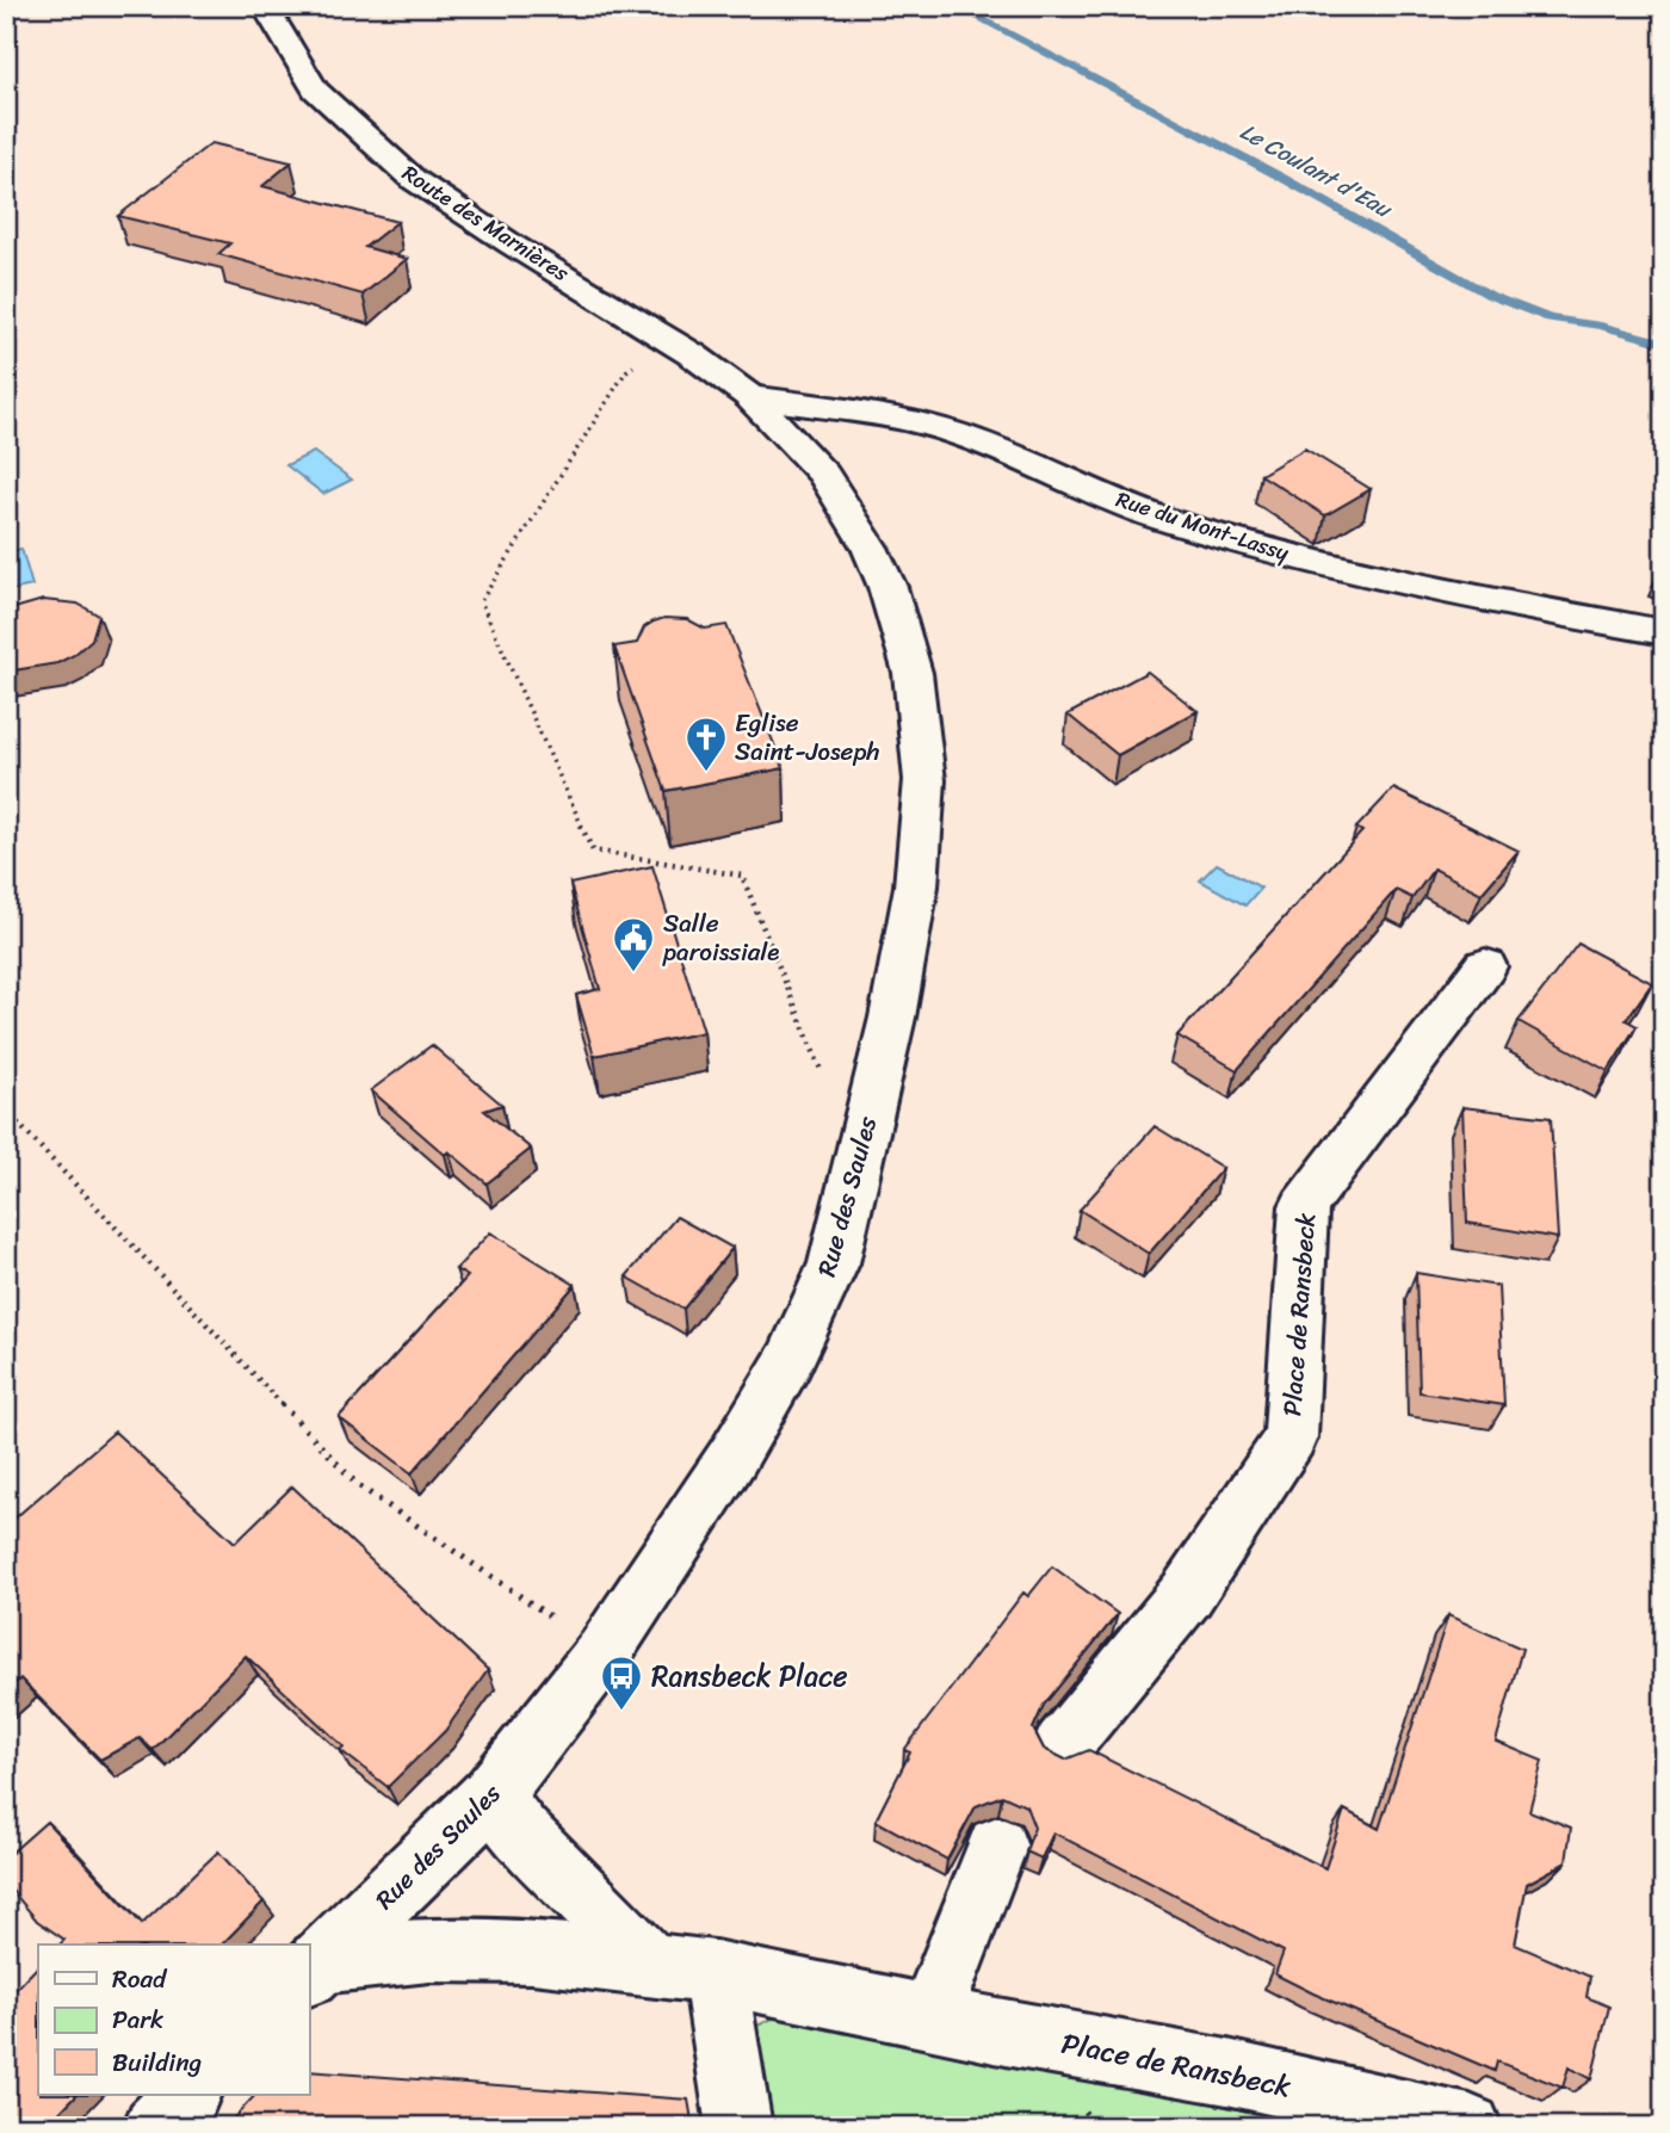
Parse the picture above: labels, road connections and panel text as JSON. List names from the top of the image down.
{
  "streets": {
    "street": [
      "Route des Marnières",
      "Rue du Mont-Lassy",
      "Rue des Saules",
      "Place de Ransbeck"
    ]
  },
  "crossings": [
    ["Route des Marnières", "Rue du Mont-Lassy"],
    ["Route des Marnières", "Rue des Saules"],
    ["Rue du Mont-Lassy", "Rue des Saules"],
    ["Rue des Saules", "Place de Ransbeck"]
  ],
  "water": ["Le Coulant d'Eau"],
  "places": {
    "church": ["Eglise Saint-Joseph"],
    "public building": ["Salle paroissiale"],
    "bus stop": ["Ransbeck Place"]
  },
  "legend": ["Road", "Park", "Building"]
}
